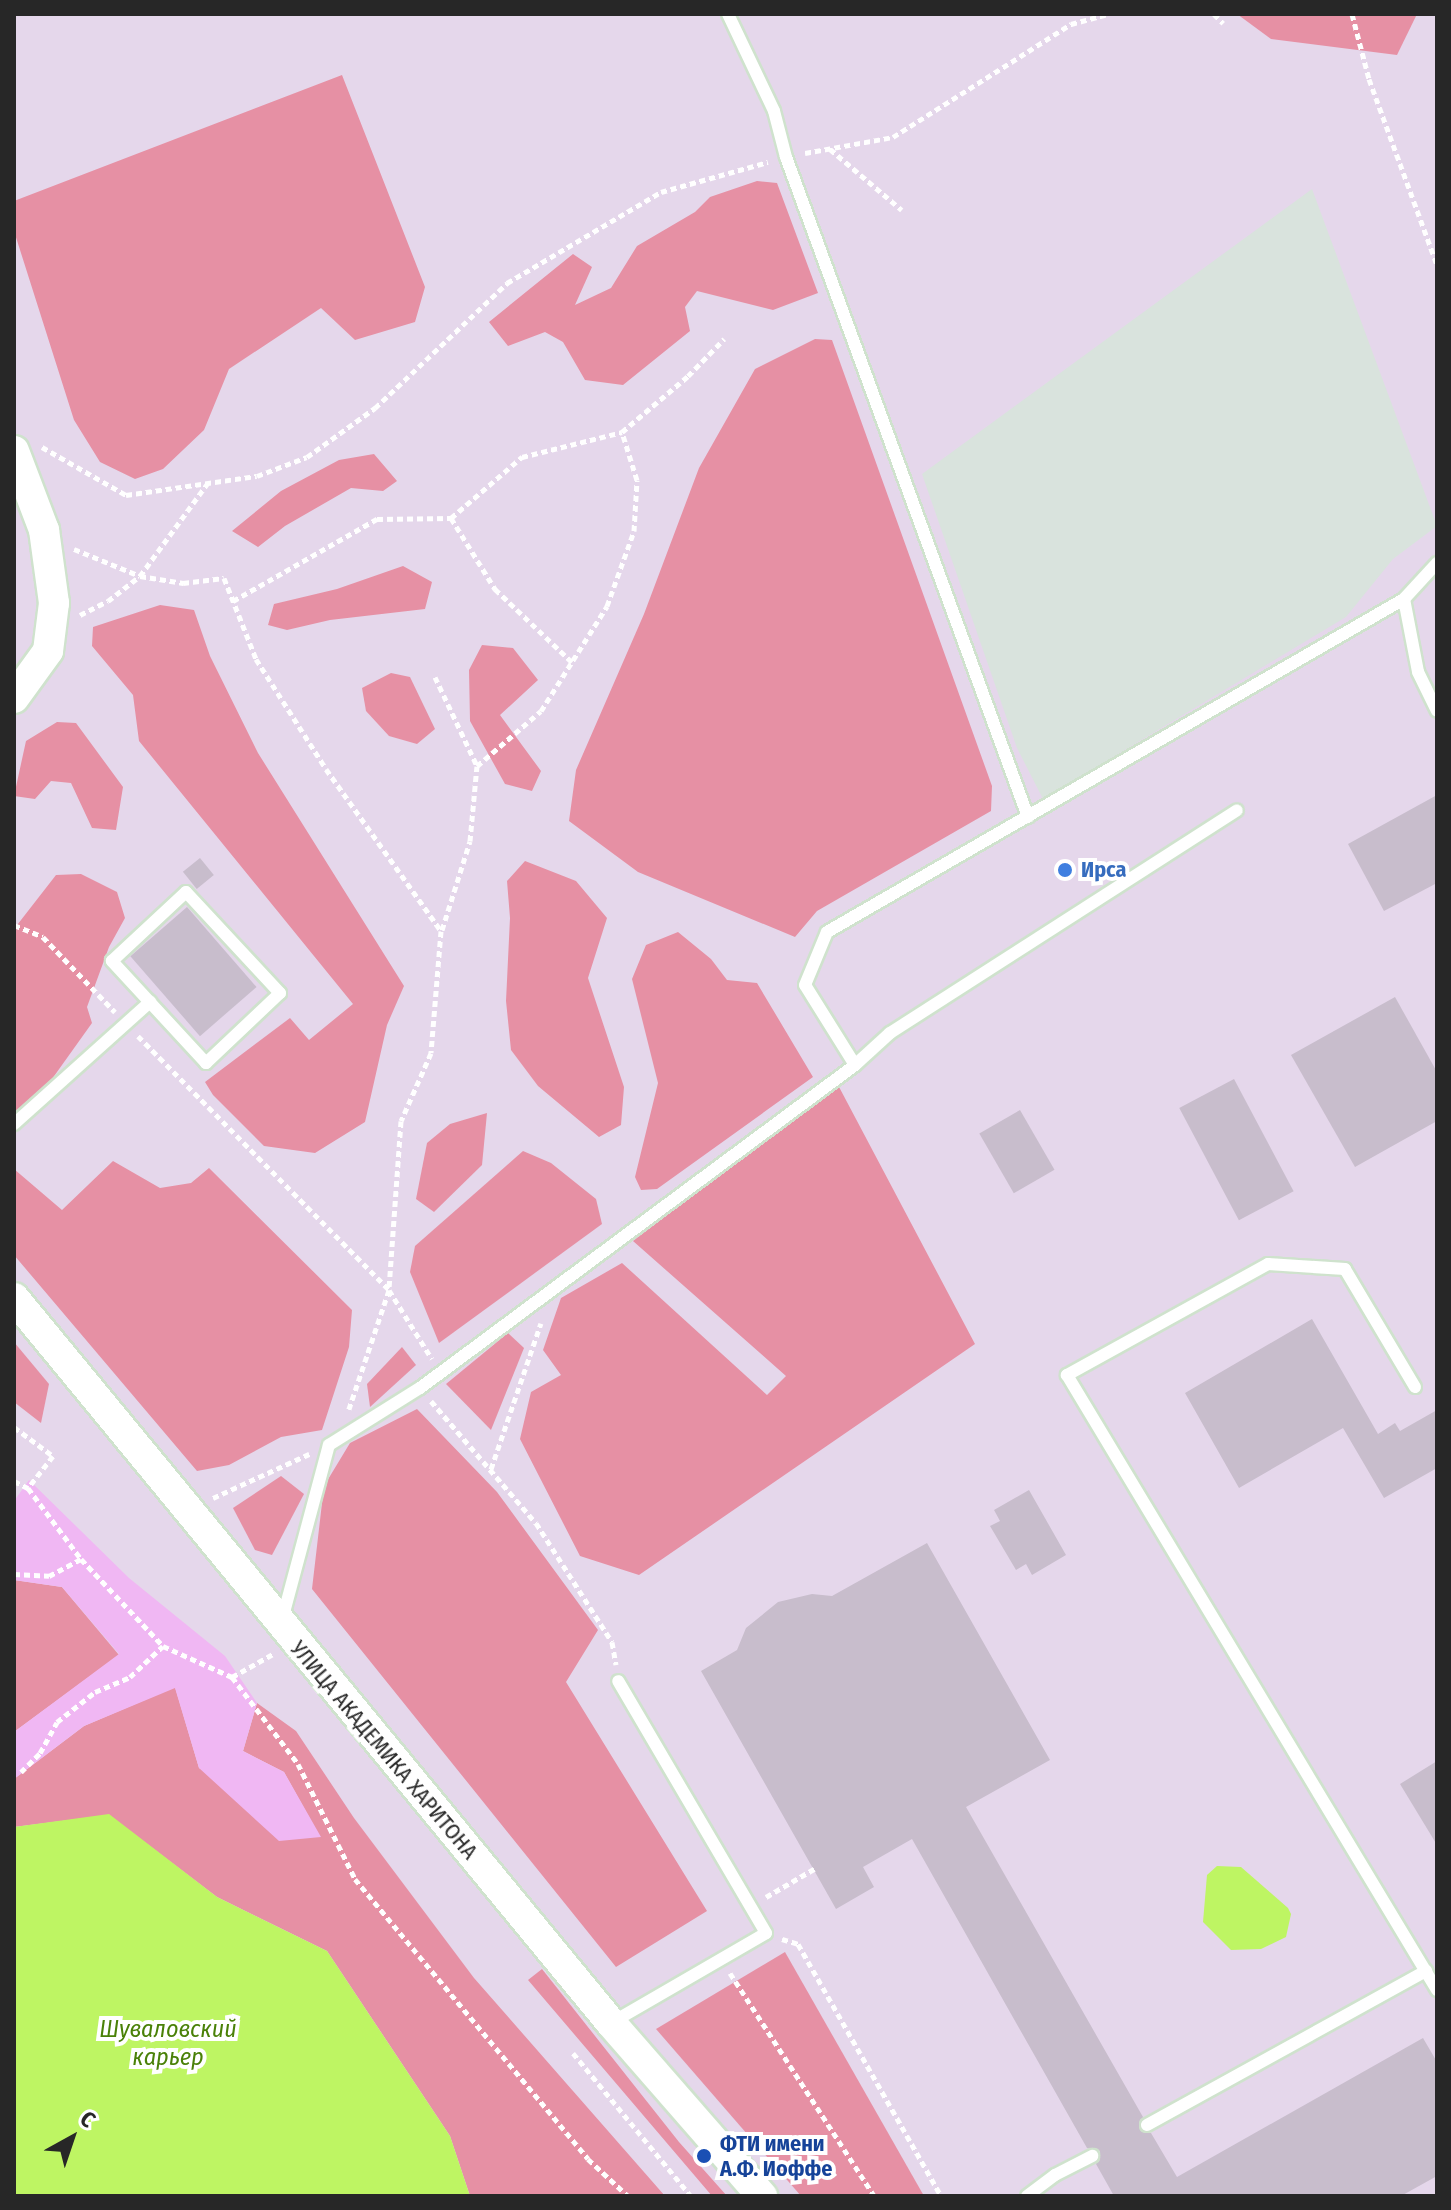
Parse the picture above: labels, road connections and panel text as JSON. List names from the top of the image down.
{
  "streets": {
    "street": ["УЛИЦА АКАДЕМИКА ХАРИТОНА"]
  },
  "water": ["Шуваловский карьер"],
  "places": ["Ирса", "ФТИ имени А.Ф. Иоффе"],
  "north": "top right"
}
